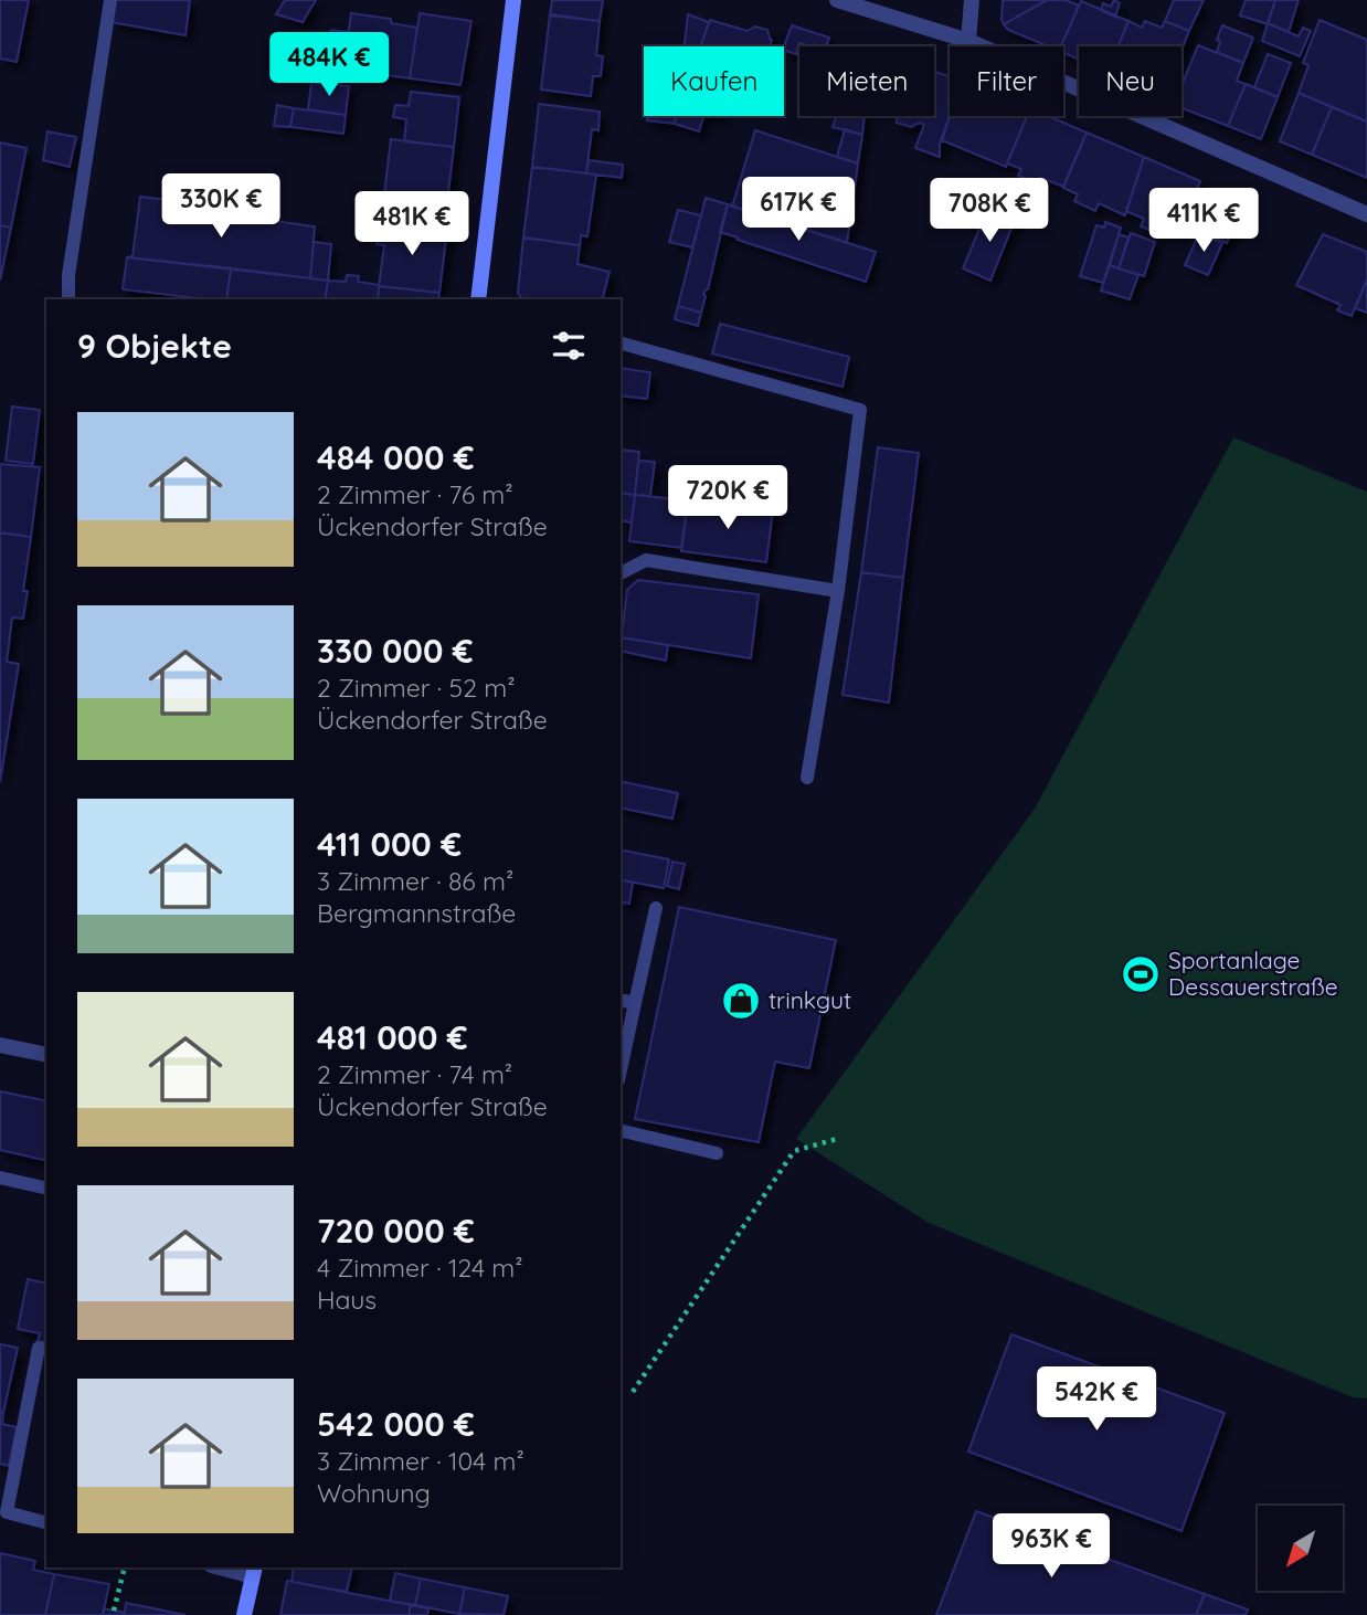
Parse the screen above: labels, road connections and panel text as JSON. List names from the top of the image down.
{
  "places": {
    "sports": ["Sportanlage Dessauerstraße"],
    "shop": ["trinkgut"]
  },
  "north": "bottom left",
  "page": {
    "price": [
      "484K €",
      "330K €",
      "617K €",
      "708K €",
      "411K €",
      "481K €",
      "720K €",
      "542K €",
      "963K €"
    ],
    "chip": [
      "Kaufen",
      "Mieten",
      "Filter",
      "Neu"
    ],
    "heading": "9 Objekte",
    "list": [
      {
        "name": "484 000 €",
        "note": "2 Zimmer · 76 m² · Ückendorfer Straße"
      },
      {
        "name": "330 000 €",
        "note": "2 Zimmer · 52 m² · Ückendorfer Straße"
      },
      {
        "name": "411 000 €",
        "note": "3 Zimmer · 86 m² · Bergmannstraße"
      },
      {
        "name": "481 000 €",
        "note": "2 Zimmer · 74 m² · Ückendorfer Straße"
      },
      {
        "name": "720 000 €",
        "note": "4 Zimmer · 124 m² · Haus"
      },
      {
        "name": "542 000 €",
        "note": "3 Zimmer · 104 m² · Wohnung"
      }
    ]
  }
}
